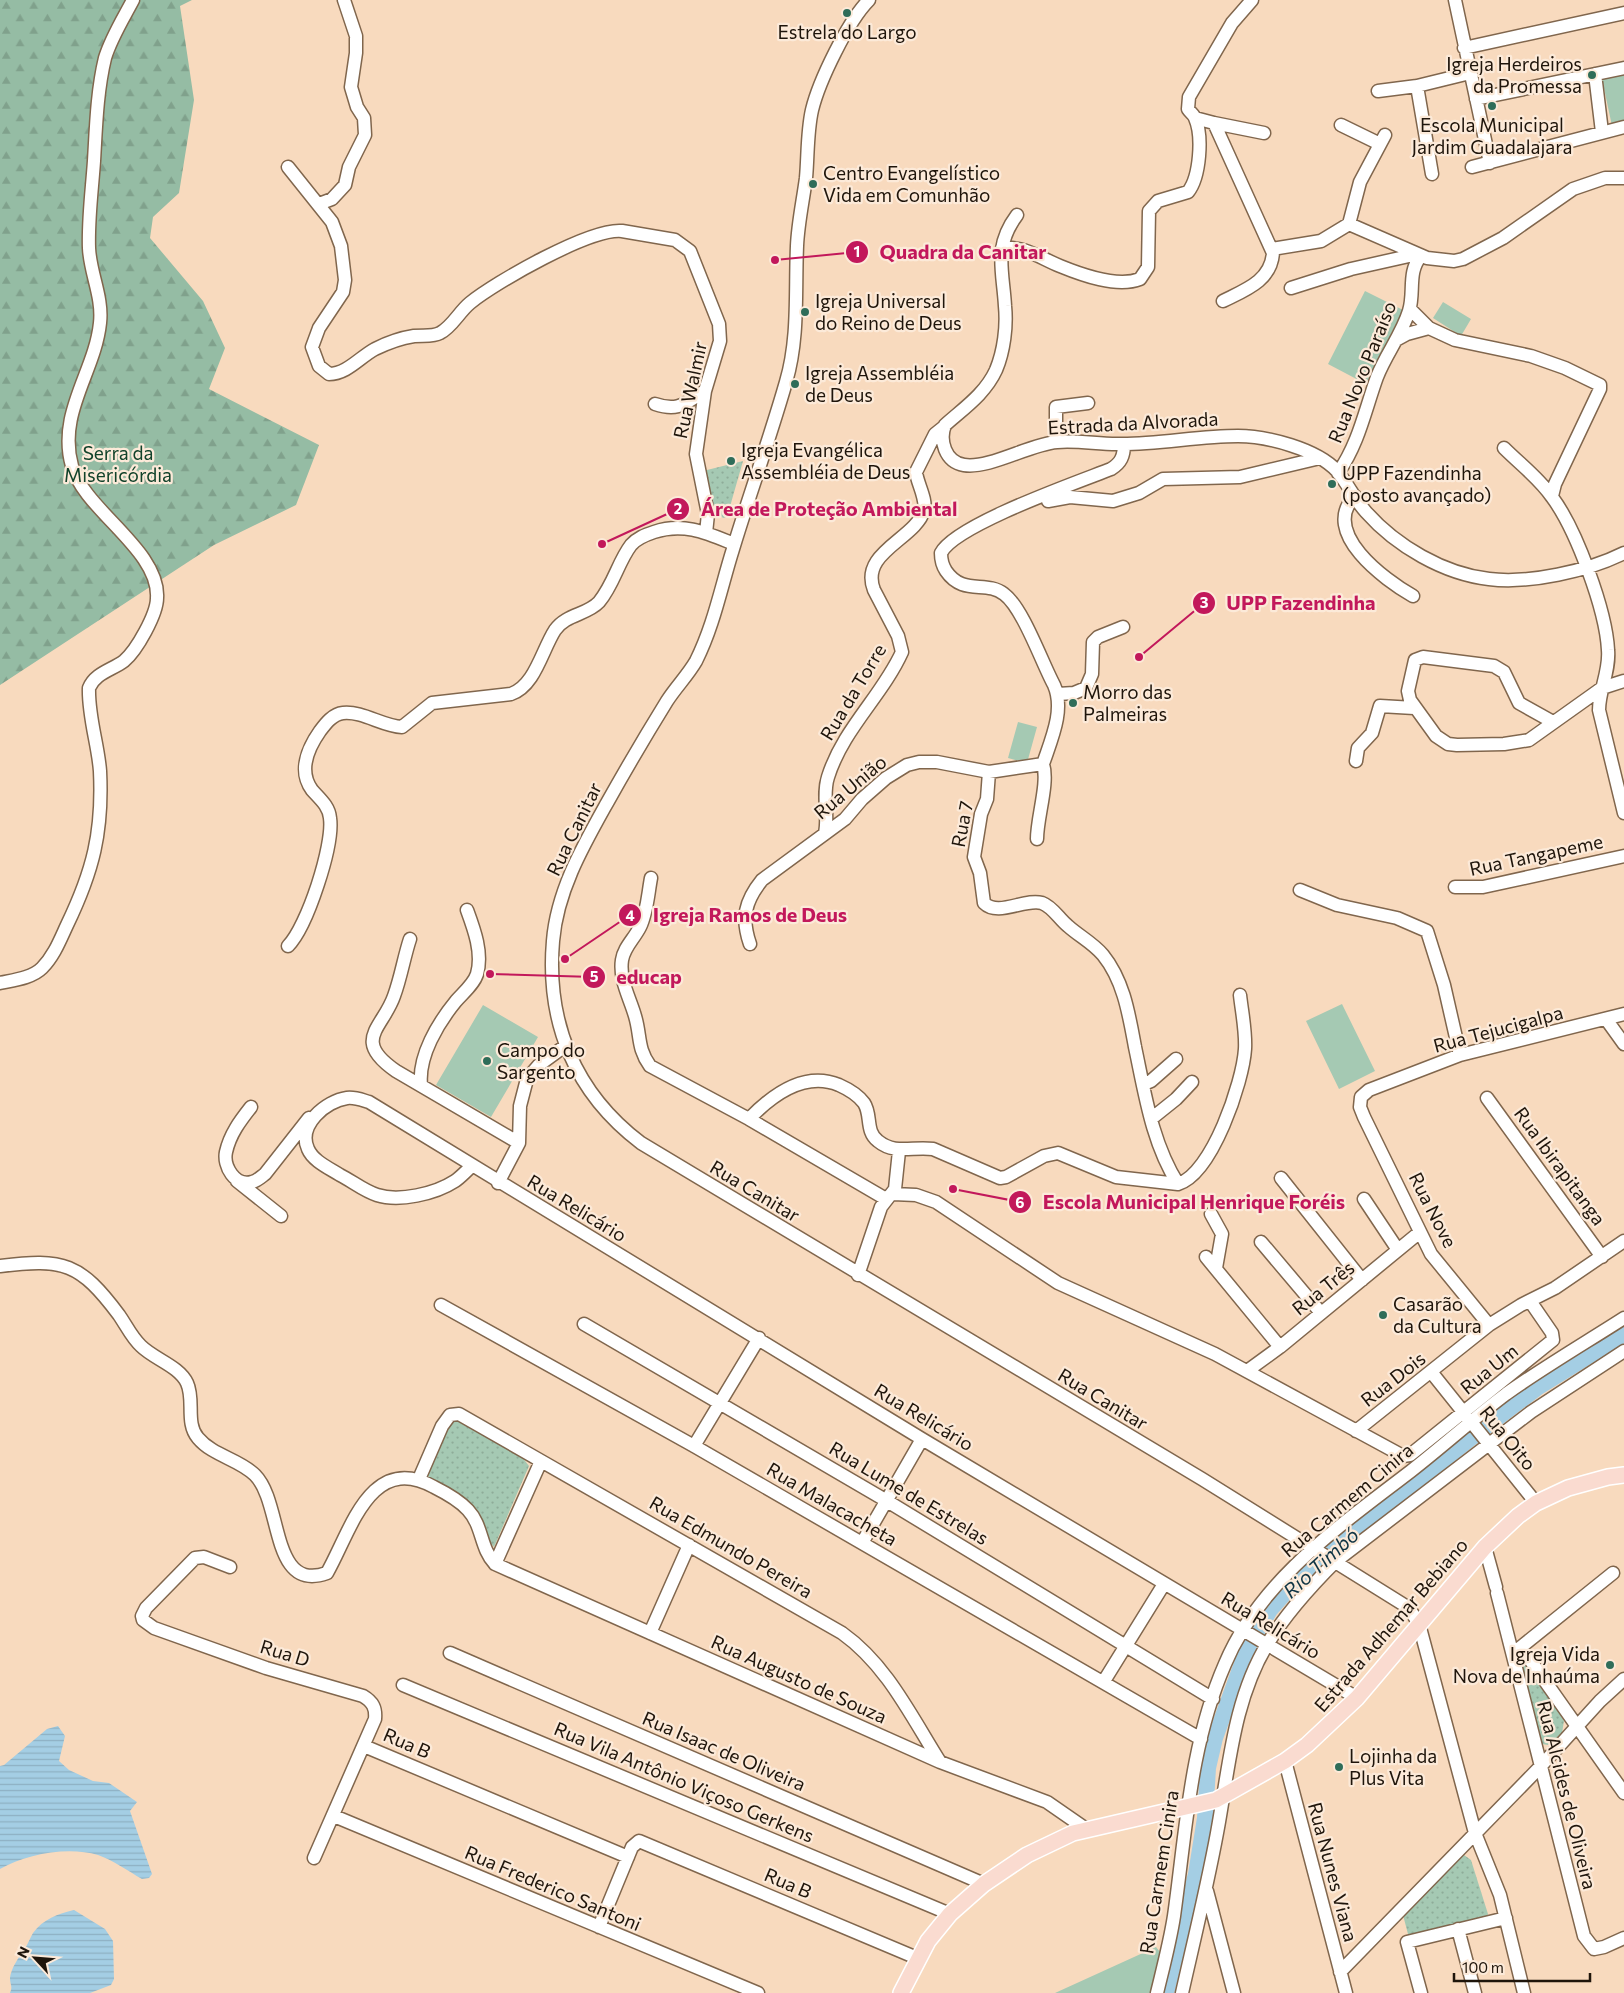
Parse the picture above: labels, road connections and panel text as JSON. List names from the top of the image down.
{
  "streets": {
    "main road": ["Estrada Adhemar Bebiano"],
    "street": [
      "Rua Novo Paraíso",
      "Rua Walmir",
      "Estrada da Alvorada",
      "Rua da Torre",
      "Rua União",
      "Rua 7",
      "Rua Canitar",
      "Rua Tangapeme",
      "Rua Tejucigalpa",
      "Rua Ibirapitanga",
      "Rua Relicário",
      "Rua Nove",
      "Rua Três",
      "Rua Um",
      "Rua Dois",
      "Rua Oito",
      "Rua Lume de Estrelas",
      "Rua Carmem Cinira",
      "Rua Malacacheta",
      "Rua Edmundo Pereira",
      "Rua D",
      "Rua Augusto de Souza",
      "Rua B",
      "Rua Isaac de Oliveira",
      "Rua Vila Antônio Viçoso Gerkens",
      "Rua Alcides de Oliveira",
      "Rua Nunes Viana",
      "Rua Frederico Santoni"
    ]
  },
  "crossings": [
    ["Rua Novo Paraíso", "Estrada da Alvorada"],
    ["Estrada da Alvorada", "Rua da Torre"],
    ["Rua da Torre", "Rua União"],
    ["Rua União", "Rua 7"],
    ["Rua Canitar", "Rua Carmem Cinira"],
    ["Rua Canitar", "Estrada Adhemar Bebiano"],
    ["Rua Tejucigalpa", "Rua Nove"],
    ["Rua Ibirapitanga", "Rua Dois"],
    ["Rua Relicário", "Rua Carmem Cinira"],
    ["Rua Relicário", "Estrada Adhemar Bebiano"],
    ["Rua Nove", "Rua Três"],
    ["Rua Nove", "Rua Dois"],
    ["Rua Um", "Rua Dois"],
    ["Rua Um", "Rua Oito"],
    ["Rua Um", "Rua Carmem Cinira"],
    ["Rua Dois", "Rua Oito"],
    ["Rua Oito", "Rua Carmem Cinira"],
    ["Rua Oito", "Estrada Adhemar Bebiano"],
    ["Rua Lume de Estrelas", "Rua Carmem Cinira"],
    ["Rua Carmem Cinira", "Rua Malacacheta"],
    ["Rua Carmem Cinira", "Estrada Adhemar Bebiano"],
    ["Rua Edmundo Pereira", "Rua Augusto de Souza"],
    ["Estrada Adhemar Bebiano", "Rua Augusto de Souza"],
    ["Estrada Adhemar Bebiano", "Rua B"],
    ["Estrada Adhemar Bebiano", "Rua Isaac de Oliveira"],
    ["Estrada Adhemar Bebiano", "Rua Vila Antônio Viçoso Gerkens"],
    ["Estrada Adhemar Bebiano", "Rua Alcides de Oliveira"],
    ["Estrada Adhemar Bebiano", "Rua Nunes Viana"],
    ["Rua D", "Rua B"],
    ["Rua D", "Rua Frederico Santoni"]
  ],
  "water": ["Rio Timbó"],
  "parks": ["Serra da Misericórdia"],
  "places": [
    "Estrela do Largo",
    "Igreja Herdeiros da Promessa",
    "Escola Municipal Jardim Guadalajara",
    "Centro Evangelístico Vida em Comunhão",
    "Quadra da Canitar",
    "Igreja Universal do Reino de Deus",
    "Igreja Assembléia de Deus",
    "Igreja Evangélica Assembléia de Deus",
    "UPP Fazendinha (posto avançado)",
    "Área de Proteção Ambiental",
    "UPP Fazendinha",
    "Morro das Palmeiras",
    "Igreja Ramos de Deus",
    "educap",
    "Campo do Sargento",
    "Escola Municipal Henrique Foréis",
    "Casarão da Cultura",
    "Igreja Vida Nova de Inhaúma",
    "Lojinha da Plus Vita"
  ],
  "scale_bar": "100 m",
  "north": "top left"
}
